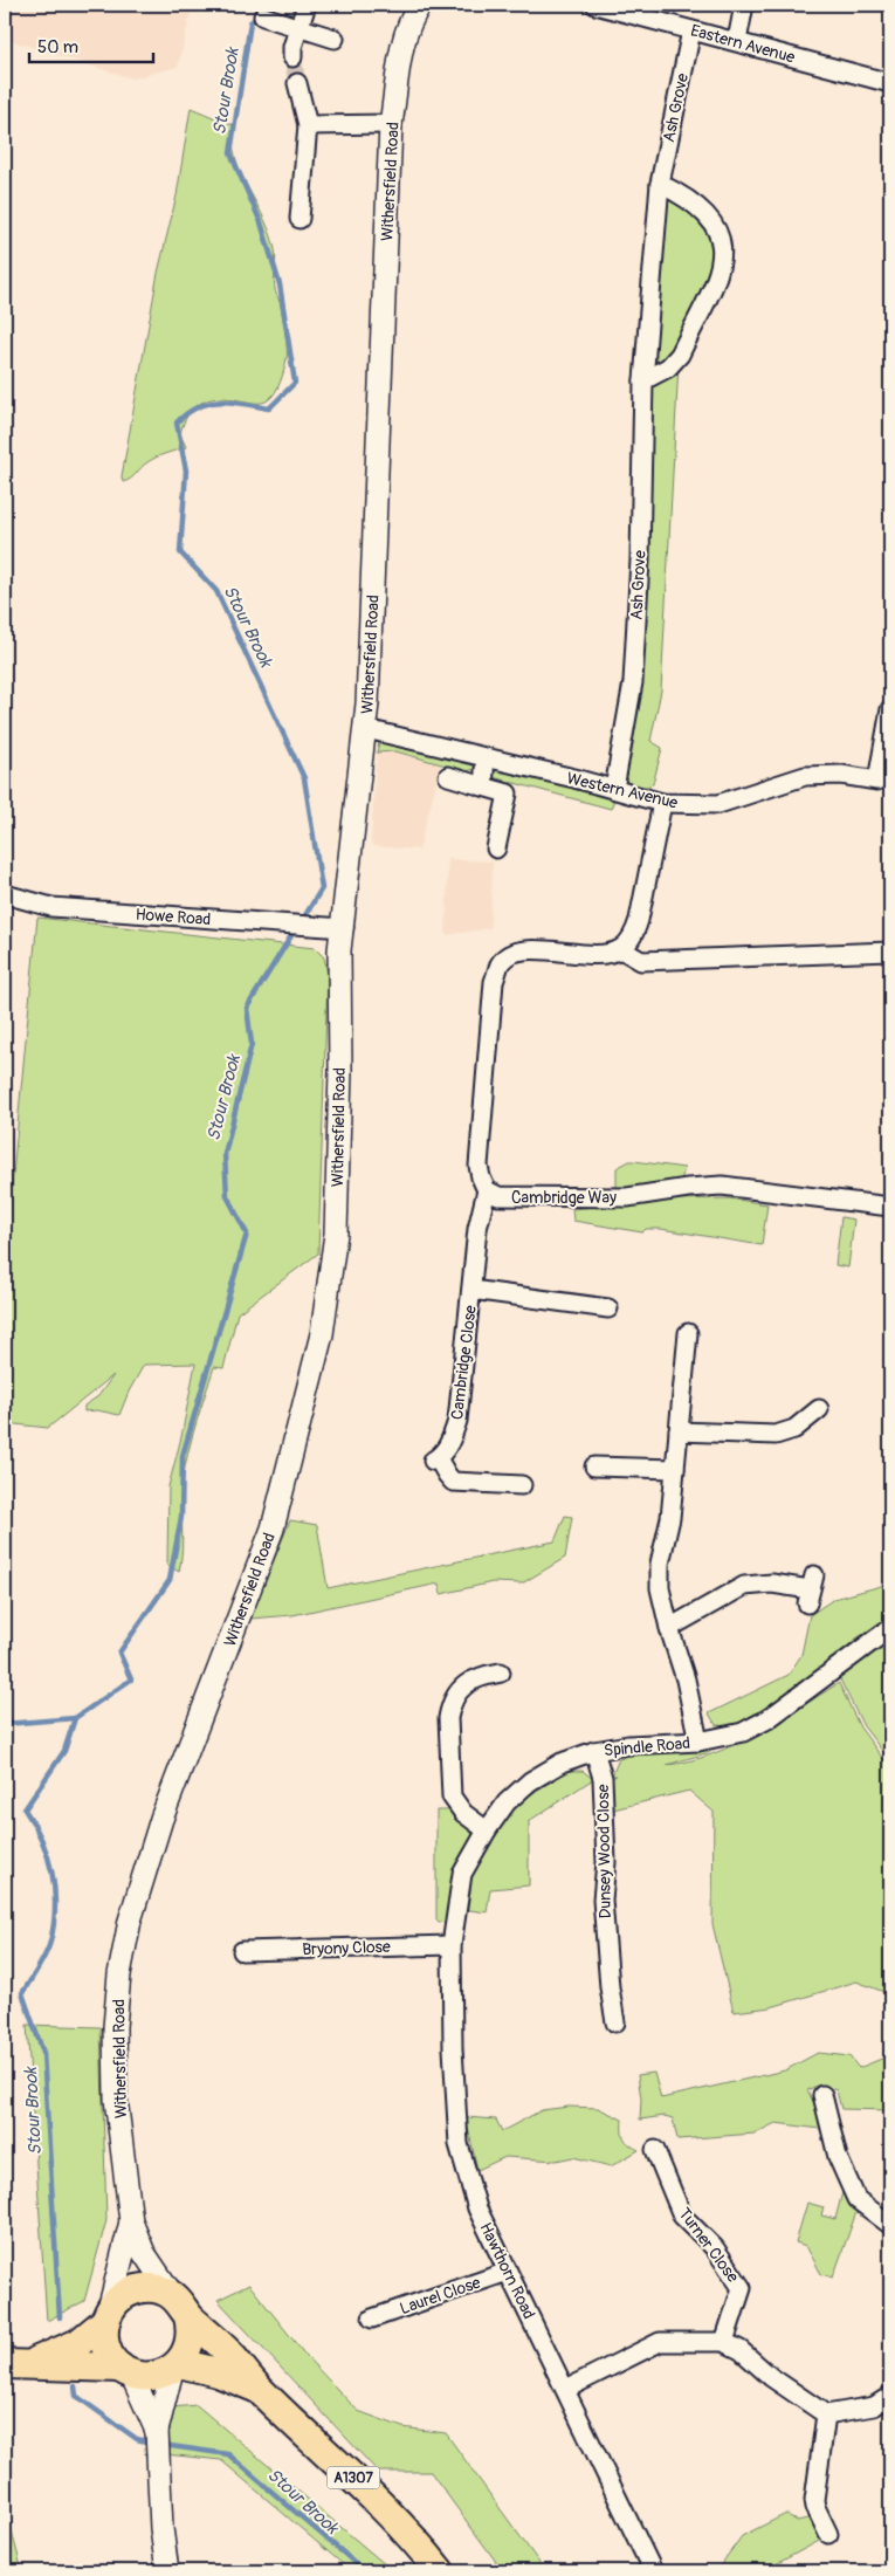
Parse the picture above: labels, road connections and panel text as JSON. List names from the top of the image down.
{
  "streets": {
    "main road": ["A1307"],
    "street": [
      "Eastern Avenue",
      "Ash Grove",
      "Withersfield Road",
      "Western Avenue",
      "Howe Road",
      "Cambridge Way",
      "Cambridge Close",
      "Spindle Road",
      "Dunsey Wood Close",
      "Bryony Close",
      "Turner Close",
      "Hawthorn Road",
      "Laurel Close"
    ]
  },
  "crossings": [
    ["Eastern Avenue", "Ash Grove"],
    ["Ash Grove", "Western Avenue"],
    ["Withersfield Road", "Western Avenue"],
    ["Withersfield Road", "Howe Road"],
    ["Withersfield Road", "A1307"],
    ["Cambridge Way", "Cambridge Close"],
    ["Spindle Road", "Dunsey Wood Close"],
    ["Spindle Road", "Bryony Close"],
    ["Spindle Road", "Hawthorn Road"],
    ["Bryony Close", "Hawthorn Road"],
    ["Hawthorn Road", "Laurel Close"]
  ],
  "water": ["Stour Brook"],
  "scale_bar": "50 m"
}
